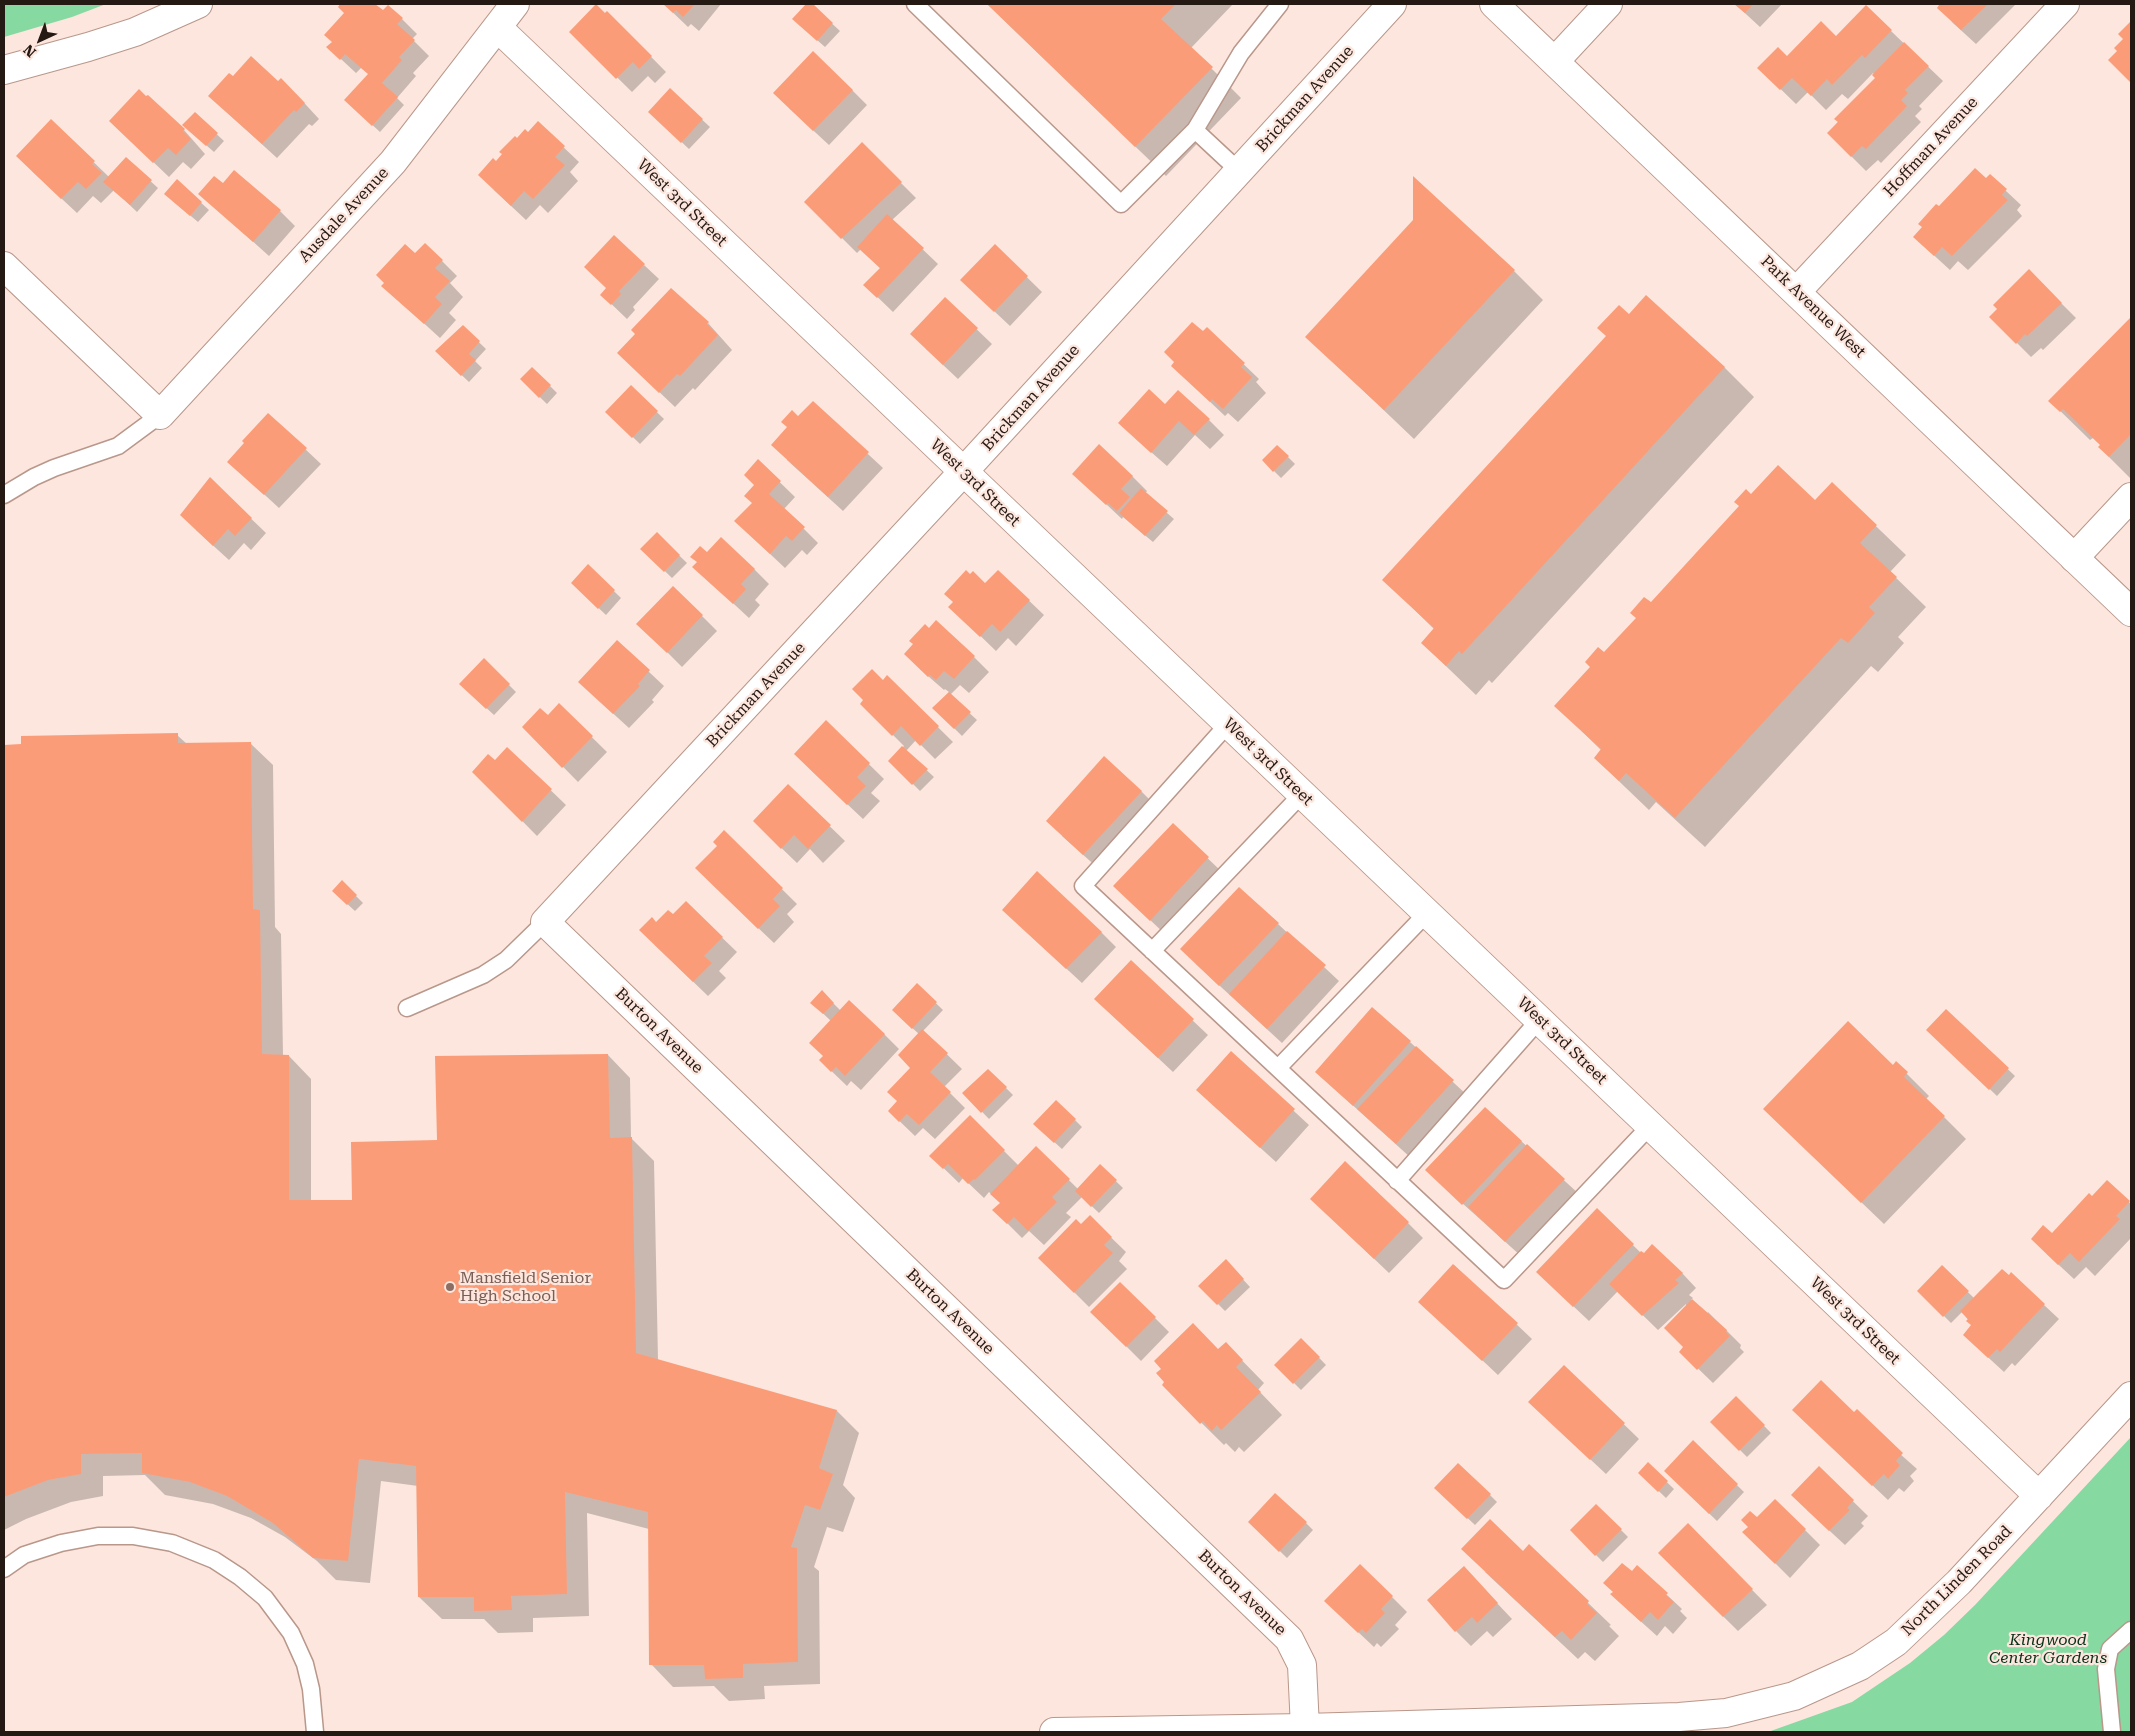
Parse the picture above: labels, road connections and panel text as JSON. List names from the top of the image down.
{
  "streets": {
    "street": [
      "Brickman Avenue",
      "Hoffman Avenue",
      "West 3rd Street",
      "Ausdale Avenue",
      "Park Avenue West",
      "Burton Avenue",
      "North Linden Road"
    ]
  },
  "crossings": [
    ["Brickman Avenue", "West 3rd Street"],
    ["Brickman Avenue", "Burton Avenue"],
    ["Hoffman Avenue", "Park Avenue West"],
    ["West 3rd Street", "Ausdale Avenue"],
    ["West 3rd Street", "North Linden Road"],
    ["Burton Avenue", "North Linden Road"]
  ],
  "parks": ["Kingwood Center Gardens"],
  "places": ["Mansfield Senior High School"],
  "north": "bottom left"
}
